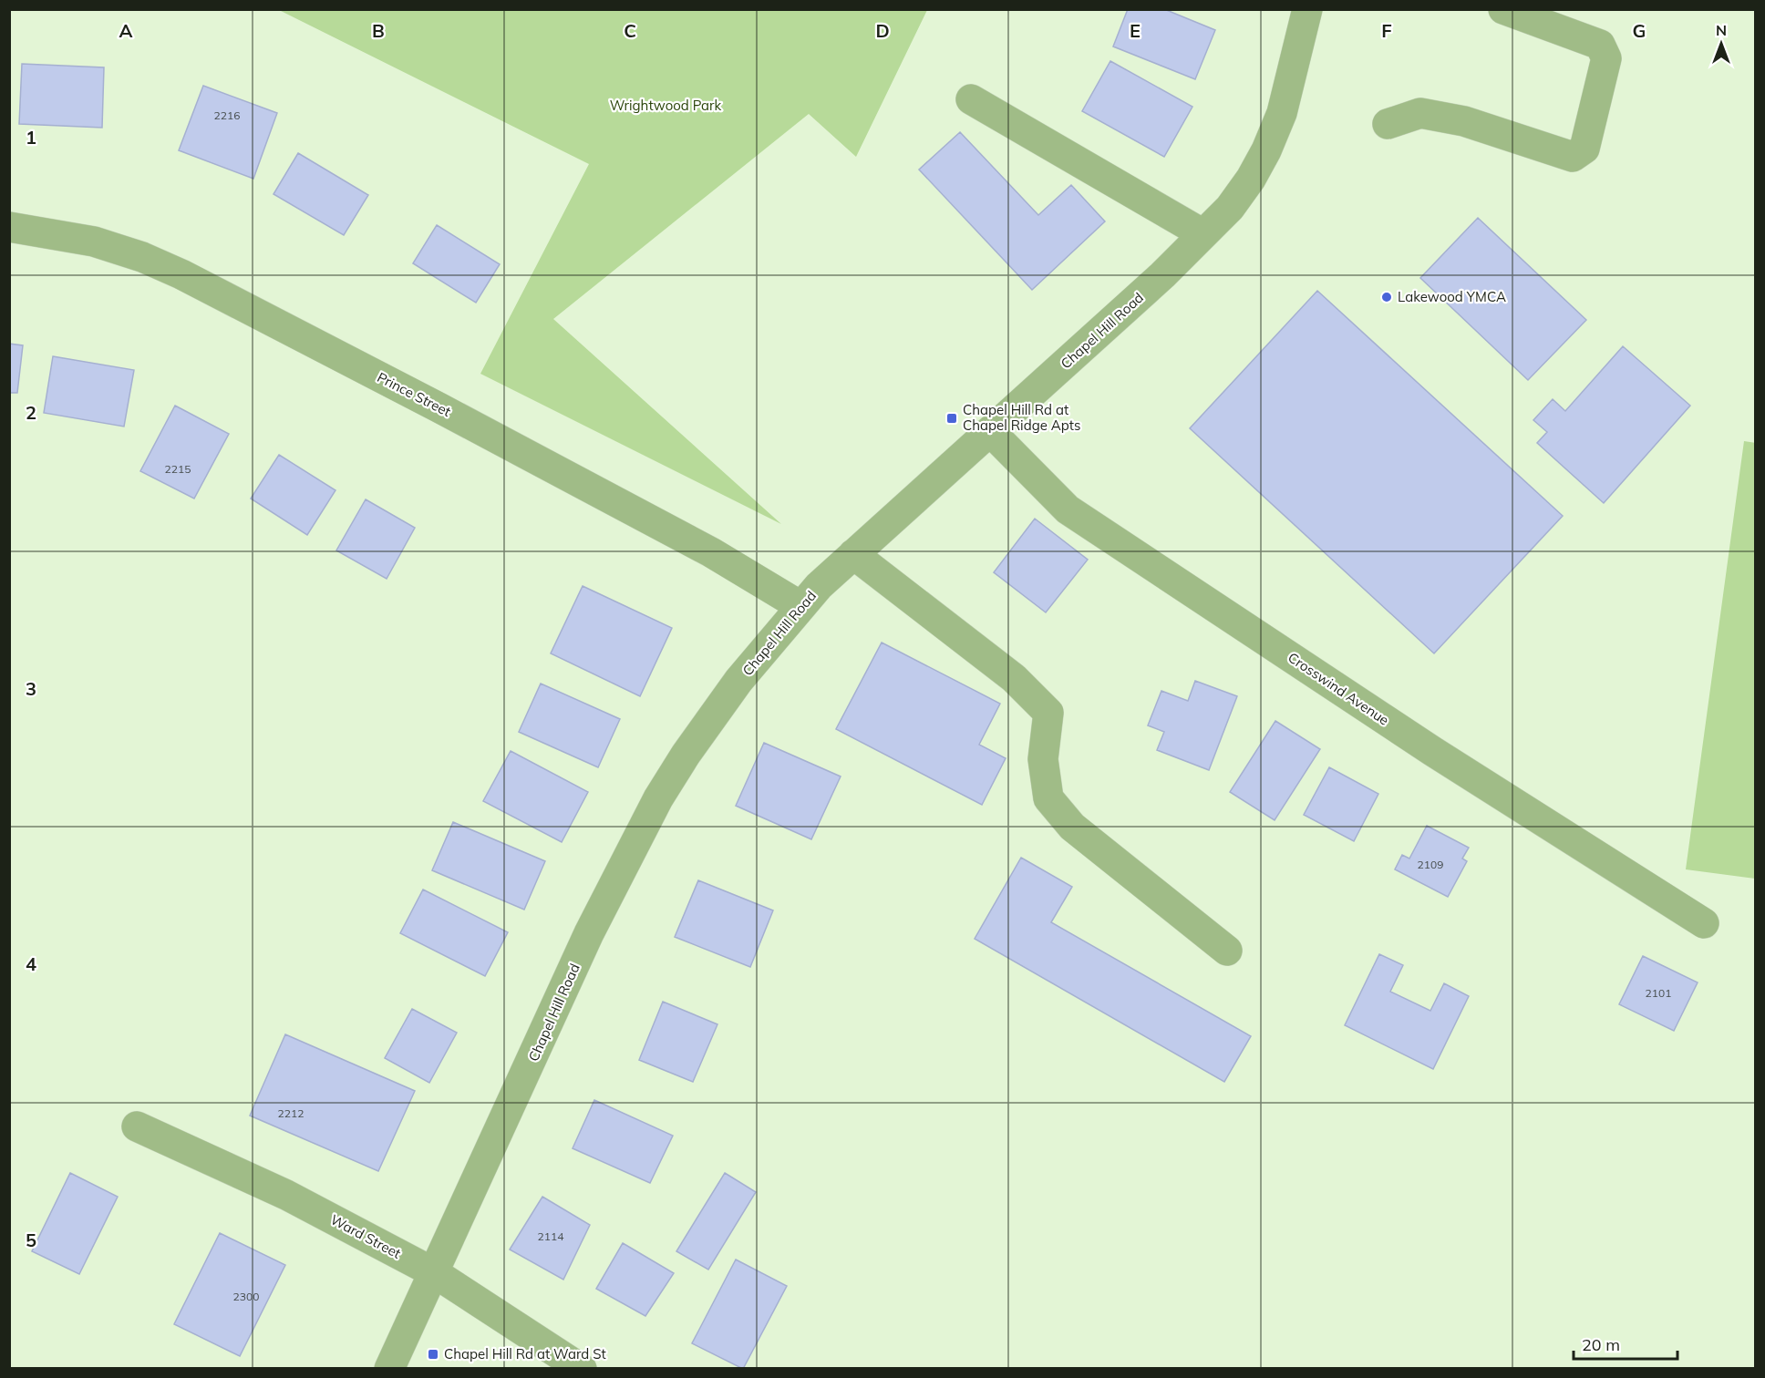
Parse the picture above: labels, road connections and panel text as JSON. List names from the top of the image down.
{
  "streets": {
    "street": [
      "Chapel Hill Road",
      "Prince Street",
      "Crosswind Avenue",
      "Ward Street"
    ]
  },
  "crossings": [
    ["Chapel Hill Road", "Prince Street"],
    ["Chapel Hill Road", "Crosswind Avenue"],
    ["Chapel Hill Road", "Ward Street"]
  ],
  "parks": ["Wrightwood Park"],
  "places": {
    "other": ["Lakewood YMCA"],
    "transit": ["Chapel Hill Rd at Chapel Ridge Apts", "Chapel Hill Rd at Ward St"]
  },
  "house_numbers": [
    "2216",
    "2215",
    "2109",
    "2101",
    "2212",
    "2114",
    "2300"
  ],
  "scale_bar": "20 m",
  "north": "top",
  "grid": {
    "columns": [
      "A",
      "B",
      "C",
      "D",
      "E",
      "F",
      "G"
    ],
    "rows": [
      "1",
      "2",
      "3",
      "4",
      "5"
    ]
  }
}
